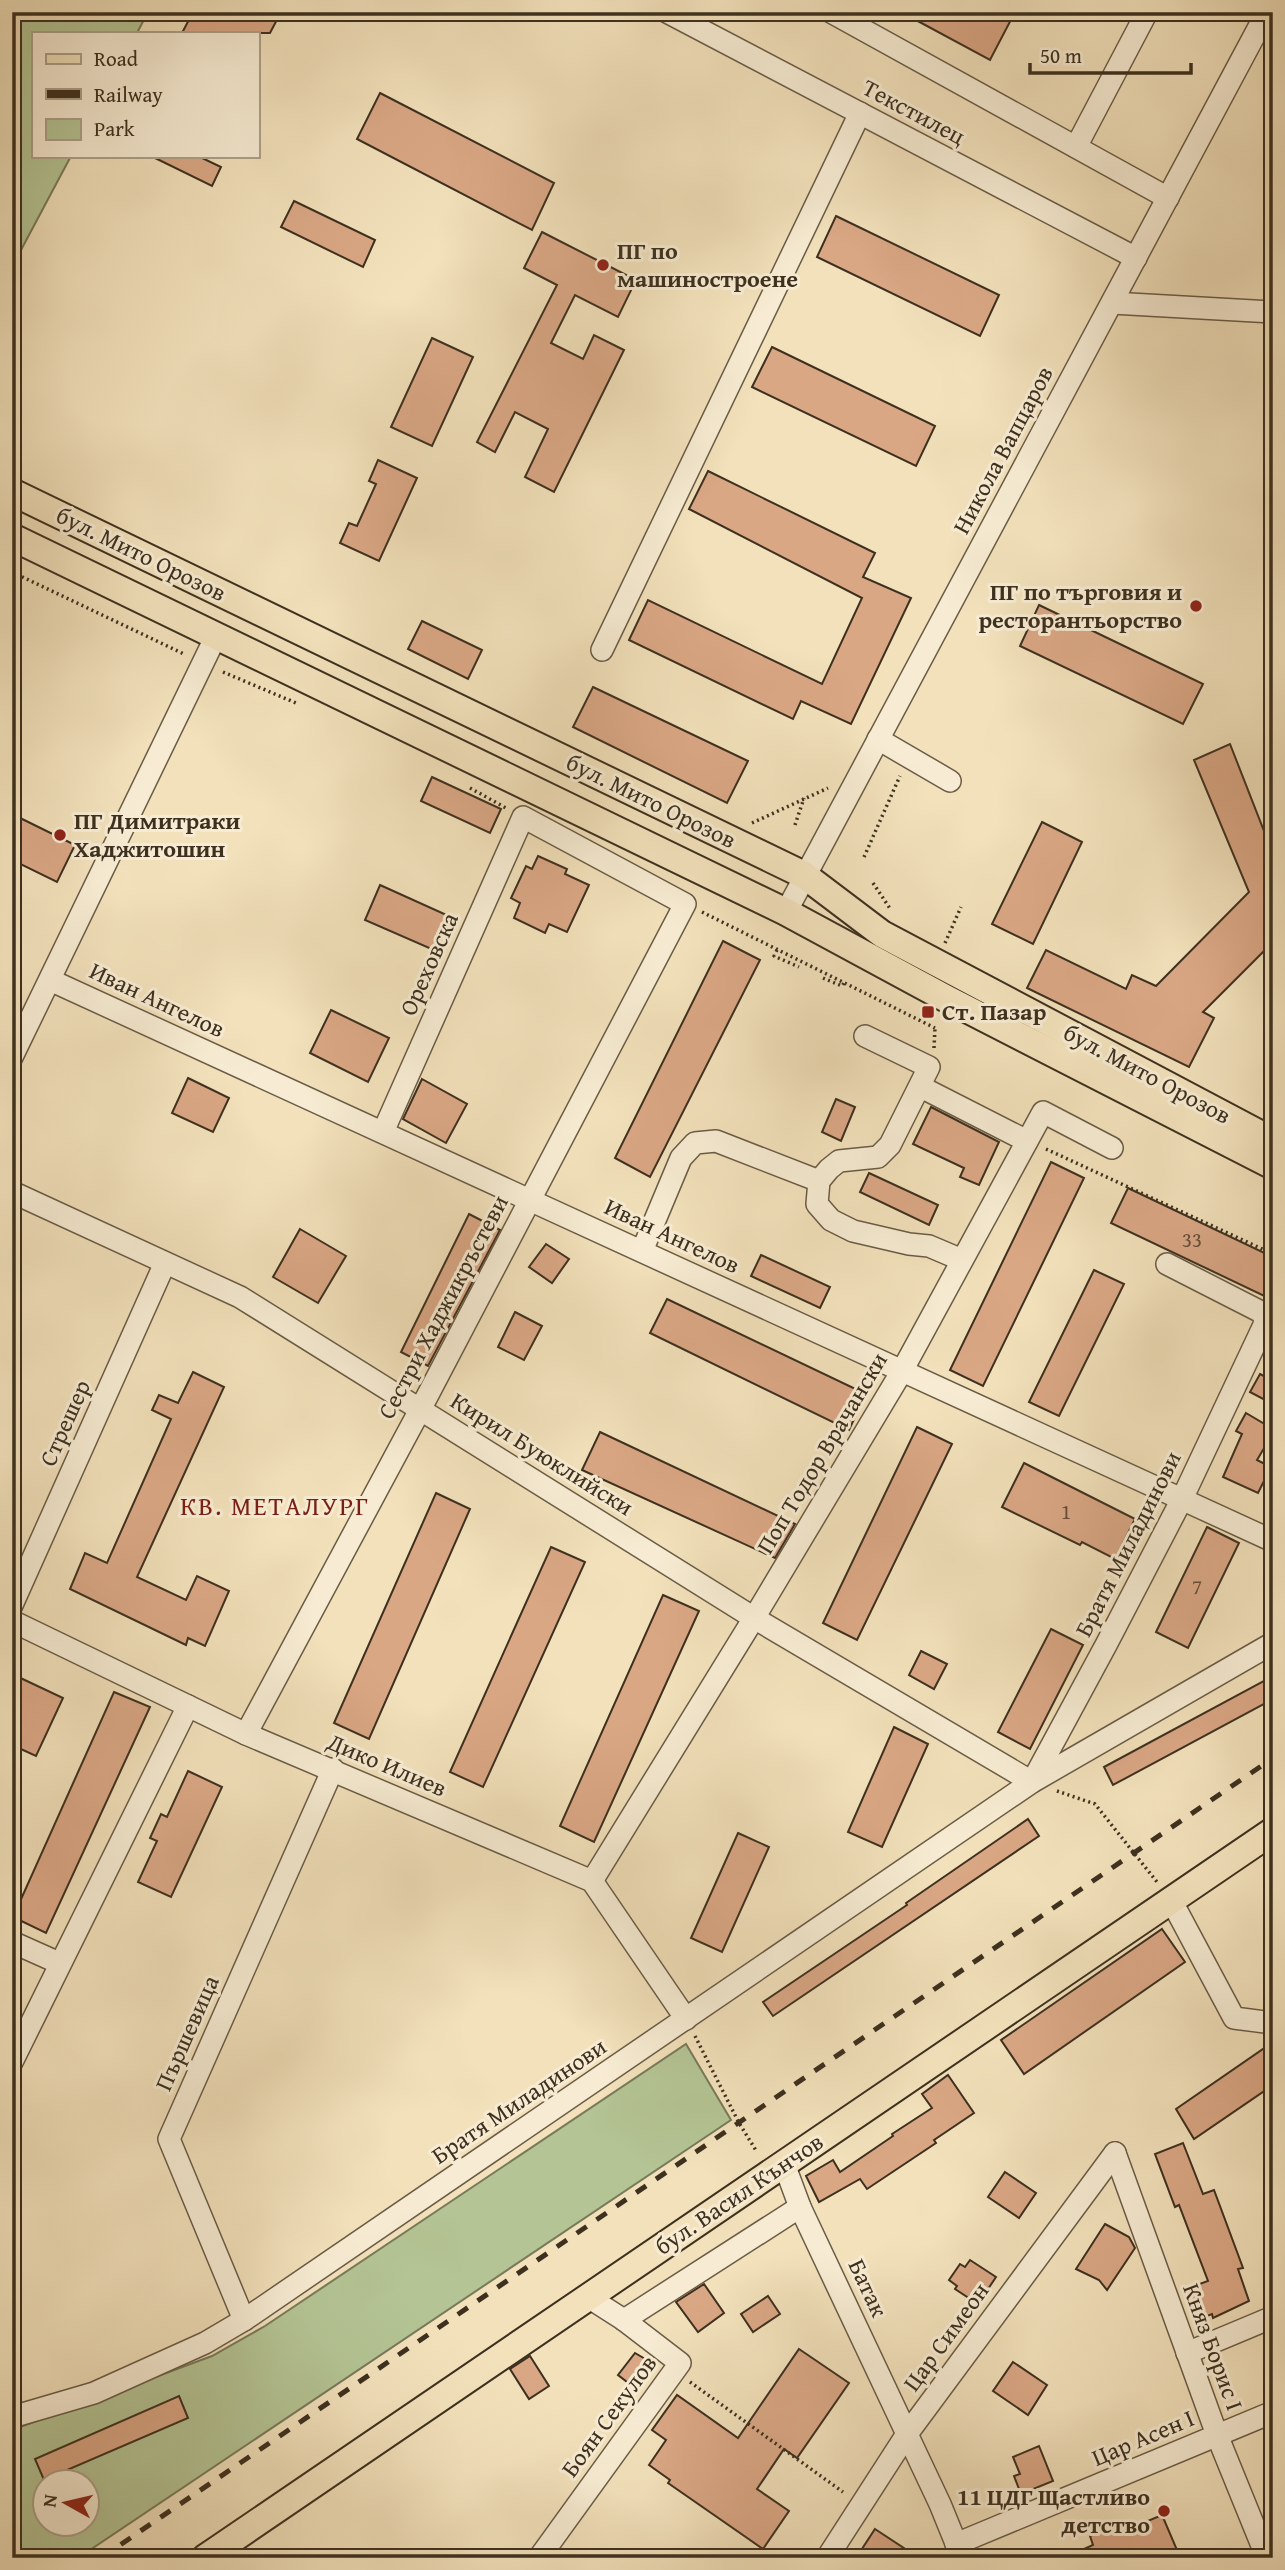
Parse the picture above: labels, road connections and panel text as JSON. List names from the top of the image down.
{
  "streets": {
    "main road": ["бул. Мито Орозов", "бул. Васил Кънчов"],
    "street": [
      "Текстилец",
      "Никола Вапцаров",
      "Ореховска",
      "Иван Ангелов",
      "Сестри Хаджикръстеви",
      "Стрешер",
      "Поп Тодор Врачански",
      "Кирил Буюклийски",
      "Братя Миладинови",
      "Дико Илиев",
      "Пършевица",
      "Батак",
      "Цар Симеон",
      "Княз Борис I",
      "Боян Секулов",
      "Цар Асен I"
    ]
  },
  "crossings": [
    ["Текстилец", "Никола Вапцаров"],
    ["Никола Вапцаров", "бул. Мито Орозов"],
    ["Ореховска", "Иван Ангелов"],
    ["Иван Ангелов", "Сестри Хаджикръстеви"],
    ["Иван Ангелов", "Поп Тодор Врачански"],
    ["Иван Ангелов", "Братя Миладинови"],
    ["Сестри Хаджикръстеви", "Кирил Буюклийски"],
    ["Сестри Хаджикръстеви", "Дико Илиев"],
    ["Стрешер", "Кирил Буюклийски"],
    ["Поп Тодор Врачански", "Кирил Буюклийски"],
    ["Поп Тодор Врачански", "Дико Илиев"],
    ["Кирил Буюклийски", "Братя Миладинови"],
    ["Братя Миладинови", "Пършевица"],
    ["Дико Илиев", "Пършевица"],
    ["бул. Васил Кънчов", "Батак"],
    ["бул. Васил Кънчов", "Боян Секулов"],
    ["Батак", "Цар Симеон"],
    ["Батак", "Цар Асен I"],
    ["Цар Симеон", "Княз Борис I"],
    ["Княз Борис I", "Цар Асен I"]
  ],
  "districts": ["КВ. МЕТАЛУРГ"],
  "places": {
    "other": [
      "ПГ по машиностроене",
      "ПГ по търговия и ресторантьорство",
      "ПГ Димитраки Хаджитошин",
      "11 ЦДГ Щастливо детство"
    ],
    "transit": ["Ст. Пазар"]
  },
  "house_numbers": ["33", "1", "7"],
  "legend": ["Road", "Railway", "Park"],
  "scale_bar": "50 m",
  "north": "left"
}
